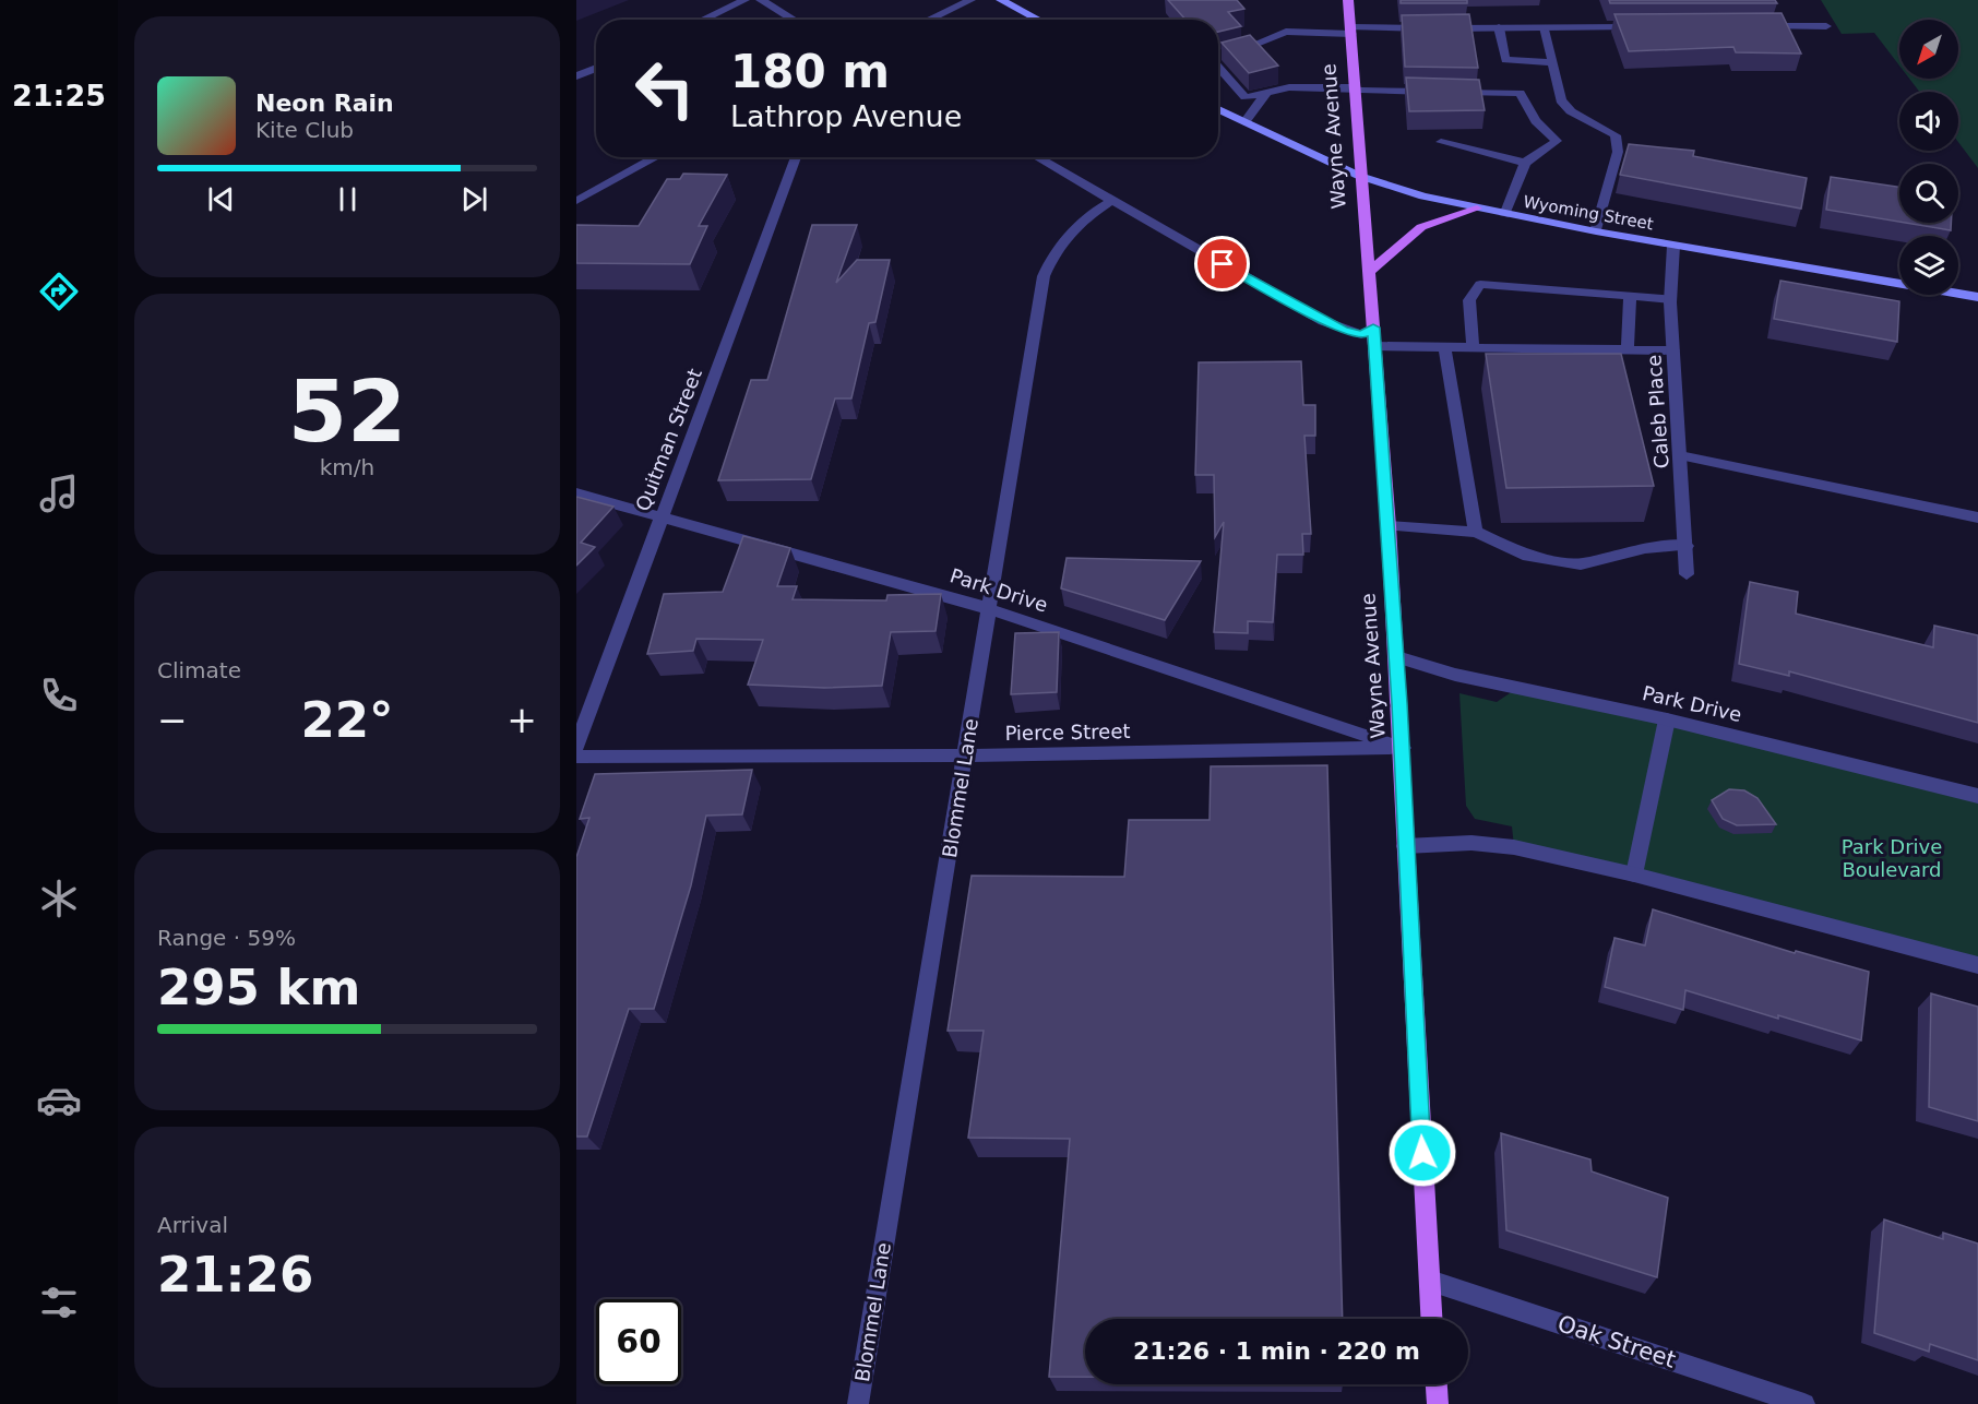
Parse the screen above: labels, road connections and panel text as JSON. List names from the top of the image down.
{
  "streets": {
    "main road": ["Wayne Avenue"],
    "street": [
      "Wyoming Street",
      "Caleb Place",
      "Quitman Street",
      "Park Drive",
      "Pierce Street",
      "Blommel Lane",
      "Oak Street"
    ]
  },
  "crossings": [
    ["Wayne Avenue", "Wyoming Street"],
    ["Wayne Avenue", "Park Drive"],
    ["Wayne Avenue", "Pierce Street"],
    ["Wayne Avenue", "Oak Street"],
    ["Wyoming Street", "Caleb Place"],
    ["Quitman Street", "Park Drive"],
    ["Park Drive", "Pierce Street"],
    ["Park Drive", "Blommel Lane"],
    ["Pierce Street", "Blommel Lane"]
  ],
  "parks": ["Park Drive Boulevard"],
  "north": "bottom left",
  "page": {
    "tabs": "21:25",
    "turn": ["180 m", "Lathrop Avenue"],
    "song": ["Neon Rain", "Kite Club"],
    "tile": [
      ["52", "km/h"],
      "Climate",
      ["Range · 59%", "295 km"],
      ["Arrival", "21:26"]
    ],
    "heat": ["−", "22°", "+"],
    "limit": "60",
    "trip": "21:26 · 1 min · 220 m"
  }
}
